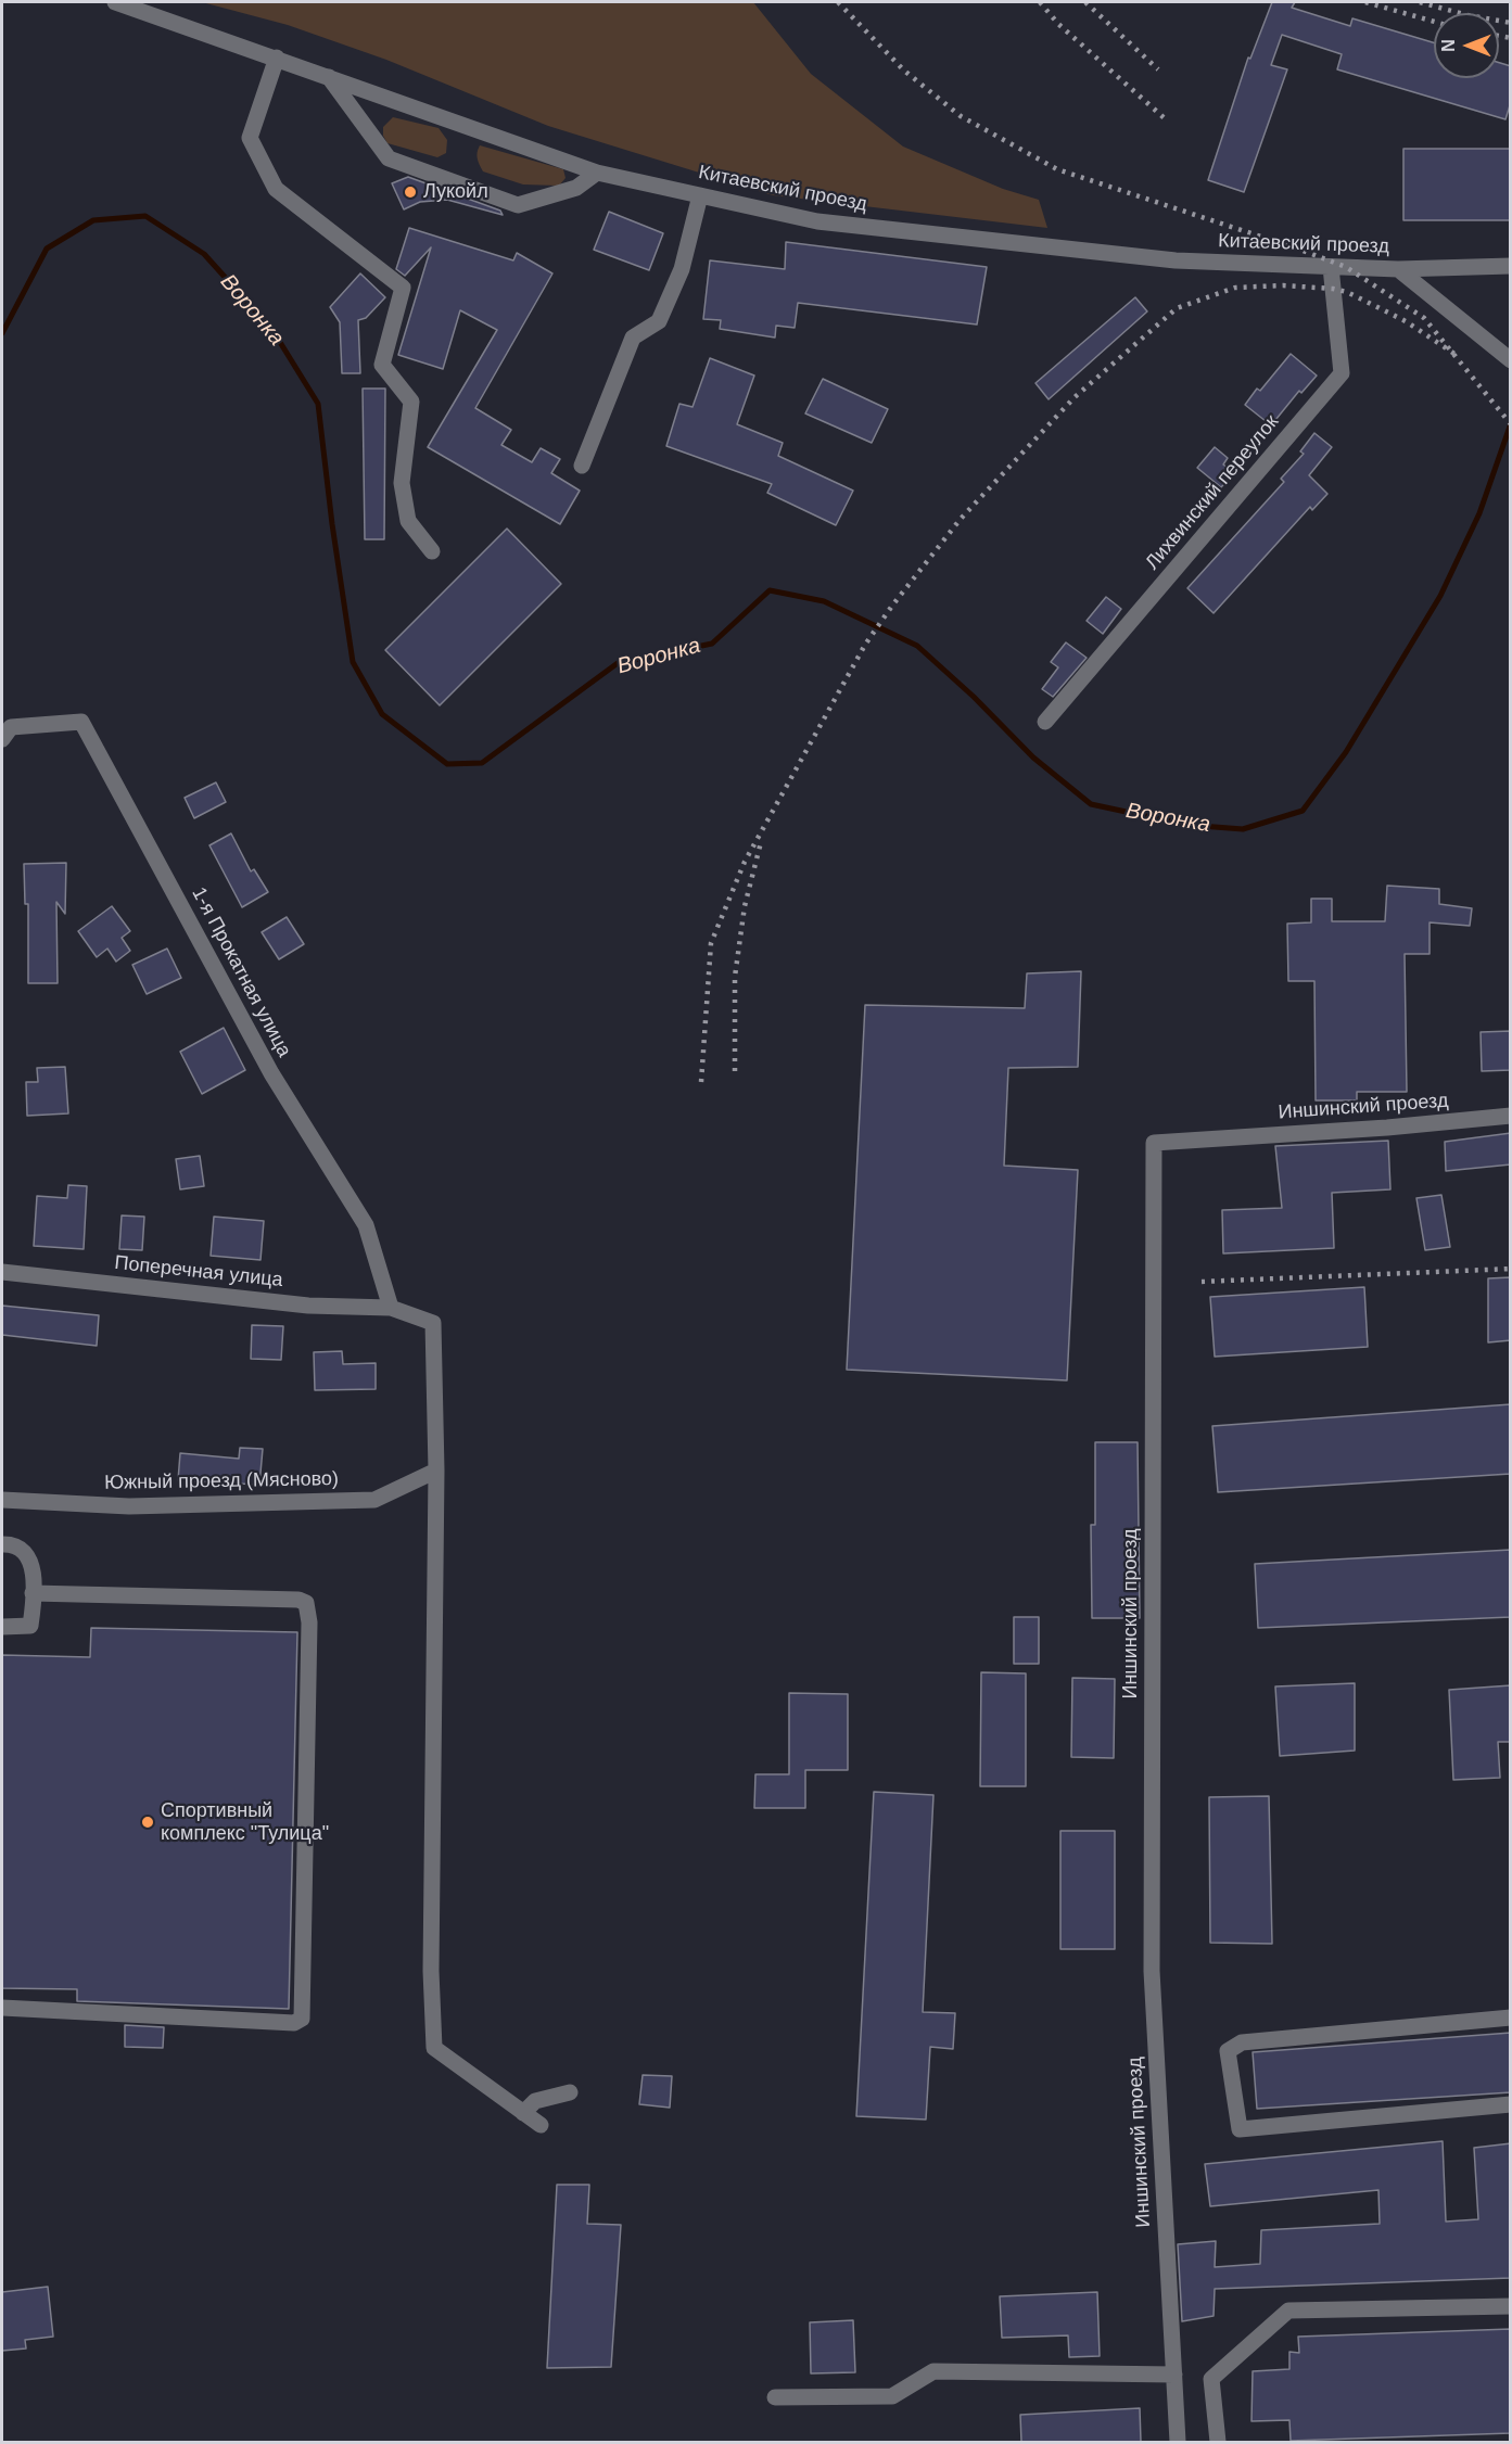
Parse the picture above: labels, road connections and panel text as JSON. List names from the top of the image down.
{
  "streets": {
    "street": [
      "Китаевский проезд",
      "Лихвинский переулок",
      "1-я Прокатная улица",
      "Иншинский проезд",
      "Поперечная улица",
      "Южный проезд (Мясново)"
    ]
  },
  "crossings": [
    ["Китаевский проезд", "Лихвинский переулок"],
    ["1-я Прокатная улица", "Поперечная улица"],
    ["Поперечная улица", "Южный проезд (Мясново)"]
  ],
  "water": ["Воронка"],
  "places": ["Лукойл", "Спортивный комплекс \"Тулица\""],
  "north": "left"
}
